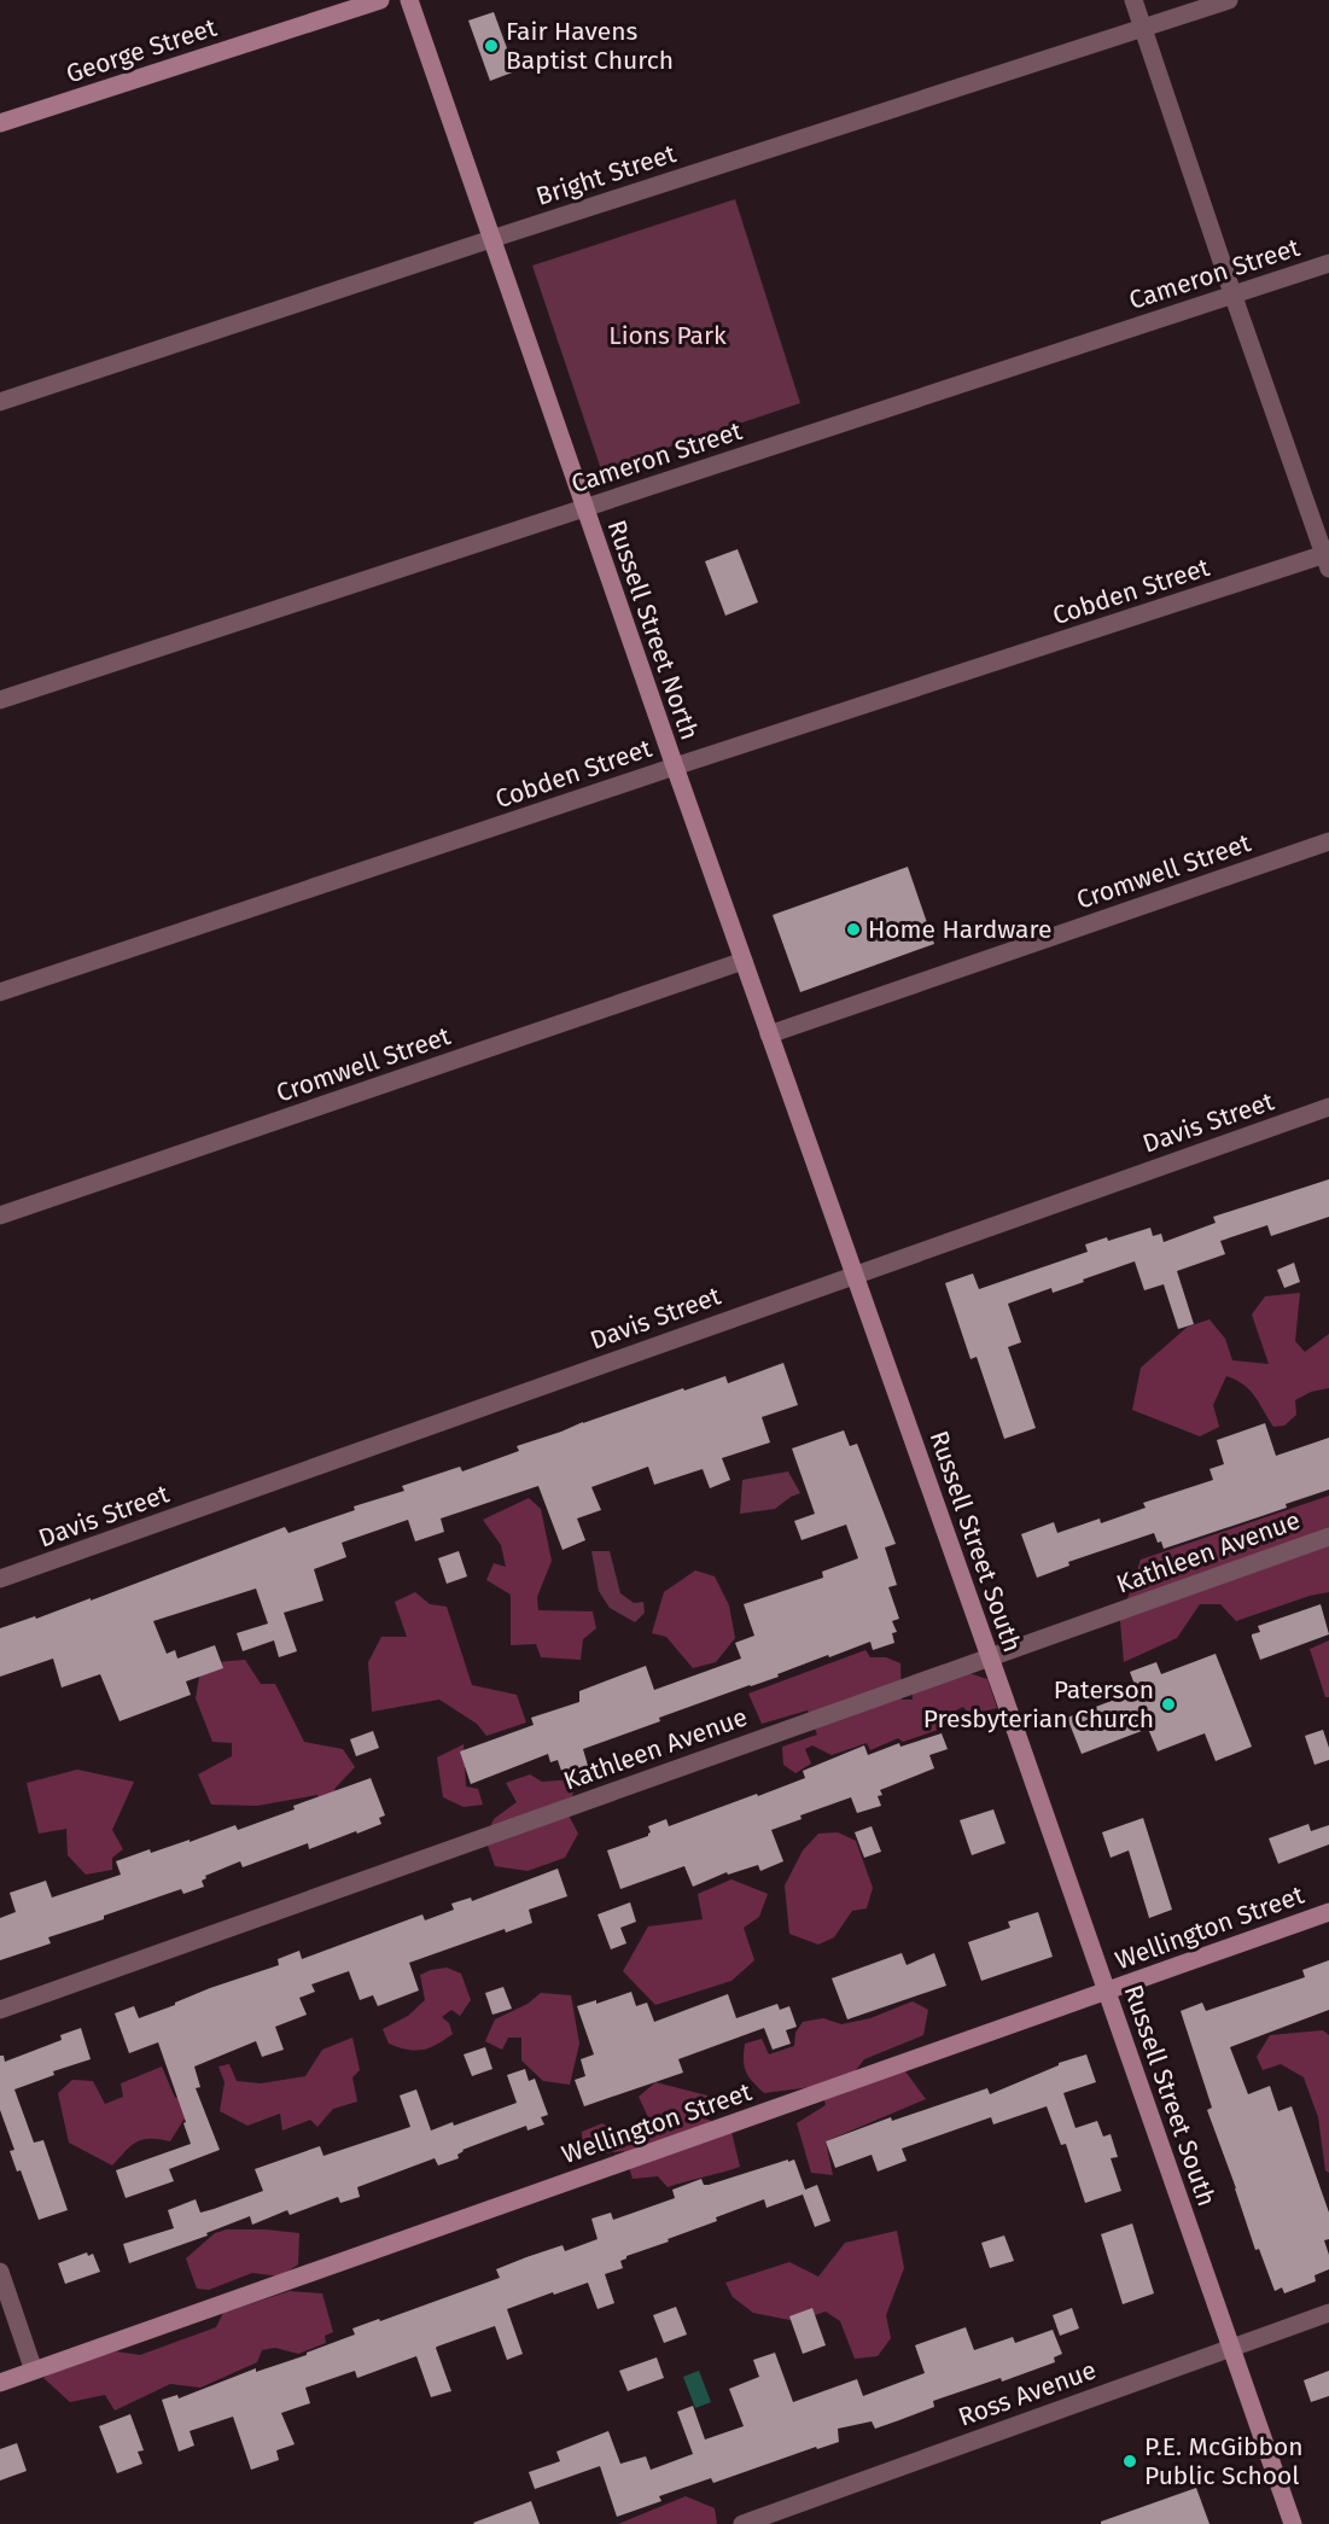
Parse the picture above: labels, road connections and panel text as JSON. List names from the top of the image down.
{
  "streets": {
    "street": [
      "George Street",
      "Bright Street",
      "Cameron Street",
      "Cobden Street",
      "Russell Street North",
      "Cromwell Street",
      "Davis Street",
      "Russell Street South",
      "Kathleen Avenue",
      "Wellington Street",
      "Ross Avenue"
    ]
  },
  "crossings": [
    ["Bright Street", "Russell Street North"],
    ["Cameron Street", "Russell Street North"],
    ["Cobden Street", "Russell Street North"],
    ["Russell Street North", "Cromwell Street"],
    ["Russell Street North", "Davis Street"],
    ["Russell Street North", "Russell Street South"],
    ["Davis Street", "Russell Street South"],
    ["Russell Street South", "Kathleen Avenue"],
    ["Russell Street South", "Wellington Street"],
    ["Russell Street South", "Ross Avenue"]
  ],
  "parks": ["Lions Park"],
  "places": [
    "Fair Havens Baptist Church",
    "Home Hardware",
    "Paterson Presbyterian Church",
    "P.E. McGibbon Public School"
  ]
}
